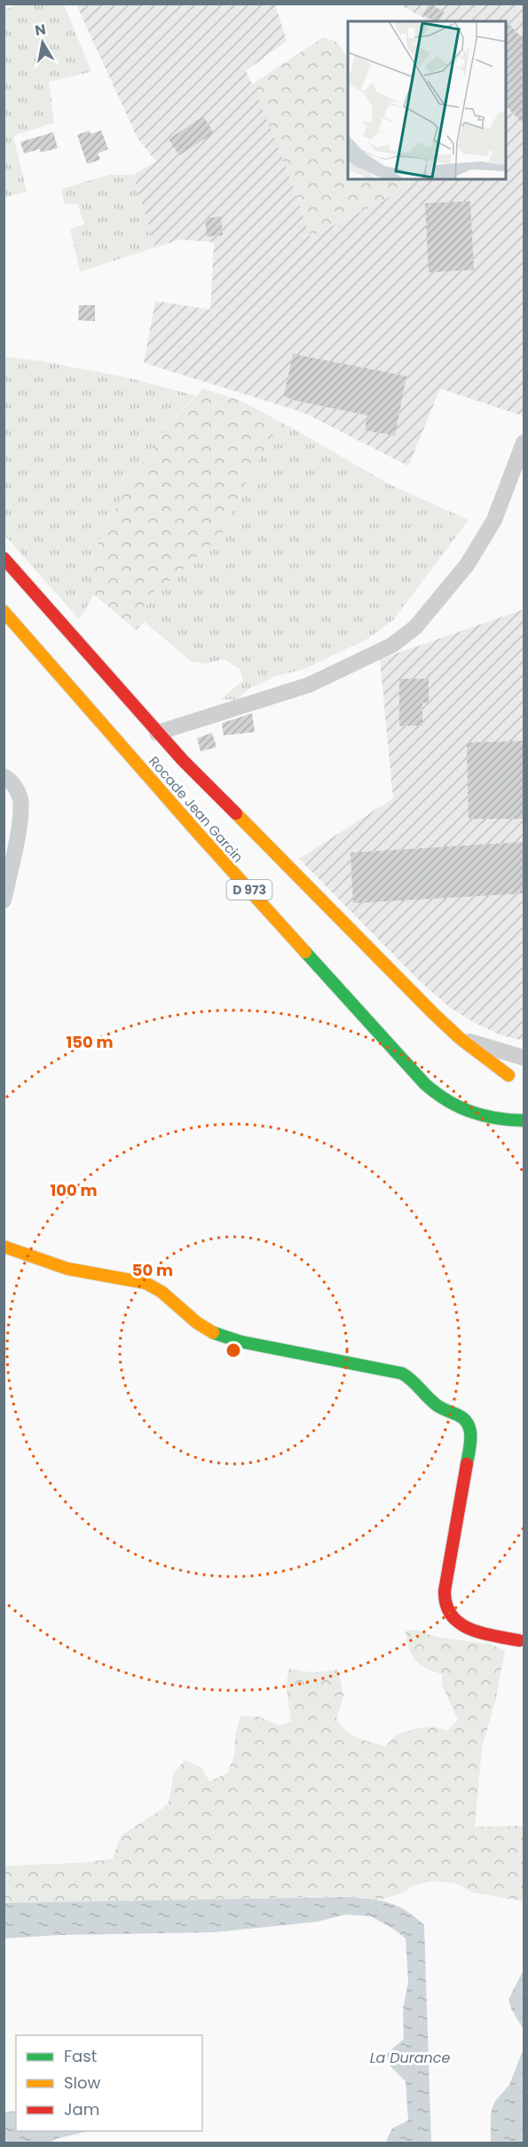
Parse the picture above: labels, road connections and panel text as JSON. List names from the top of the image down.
{
  "streets": {
    "street": ["Rocade Jean Garcin", "D 973"]
  },
  "water": ["La Durance"],
  "legend": ["Fast", "Slow", "Jam"],
  "north": "top",
  "rings": ["150 m", "100 m", "50 m"]
}
